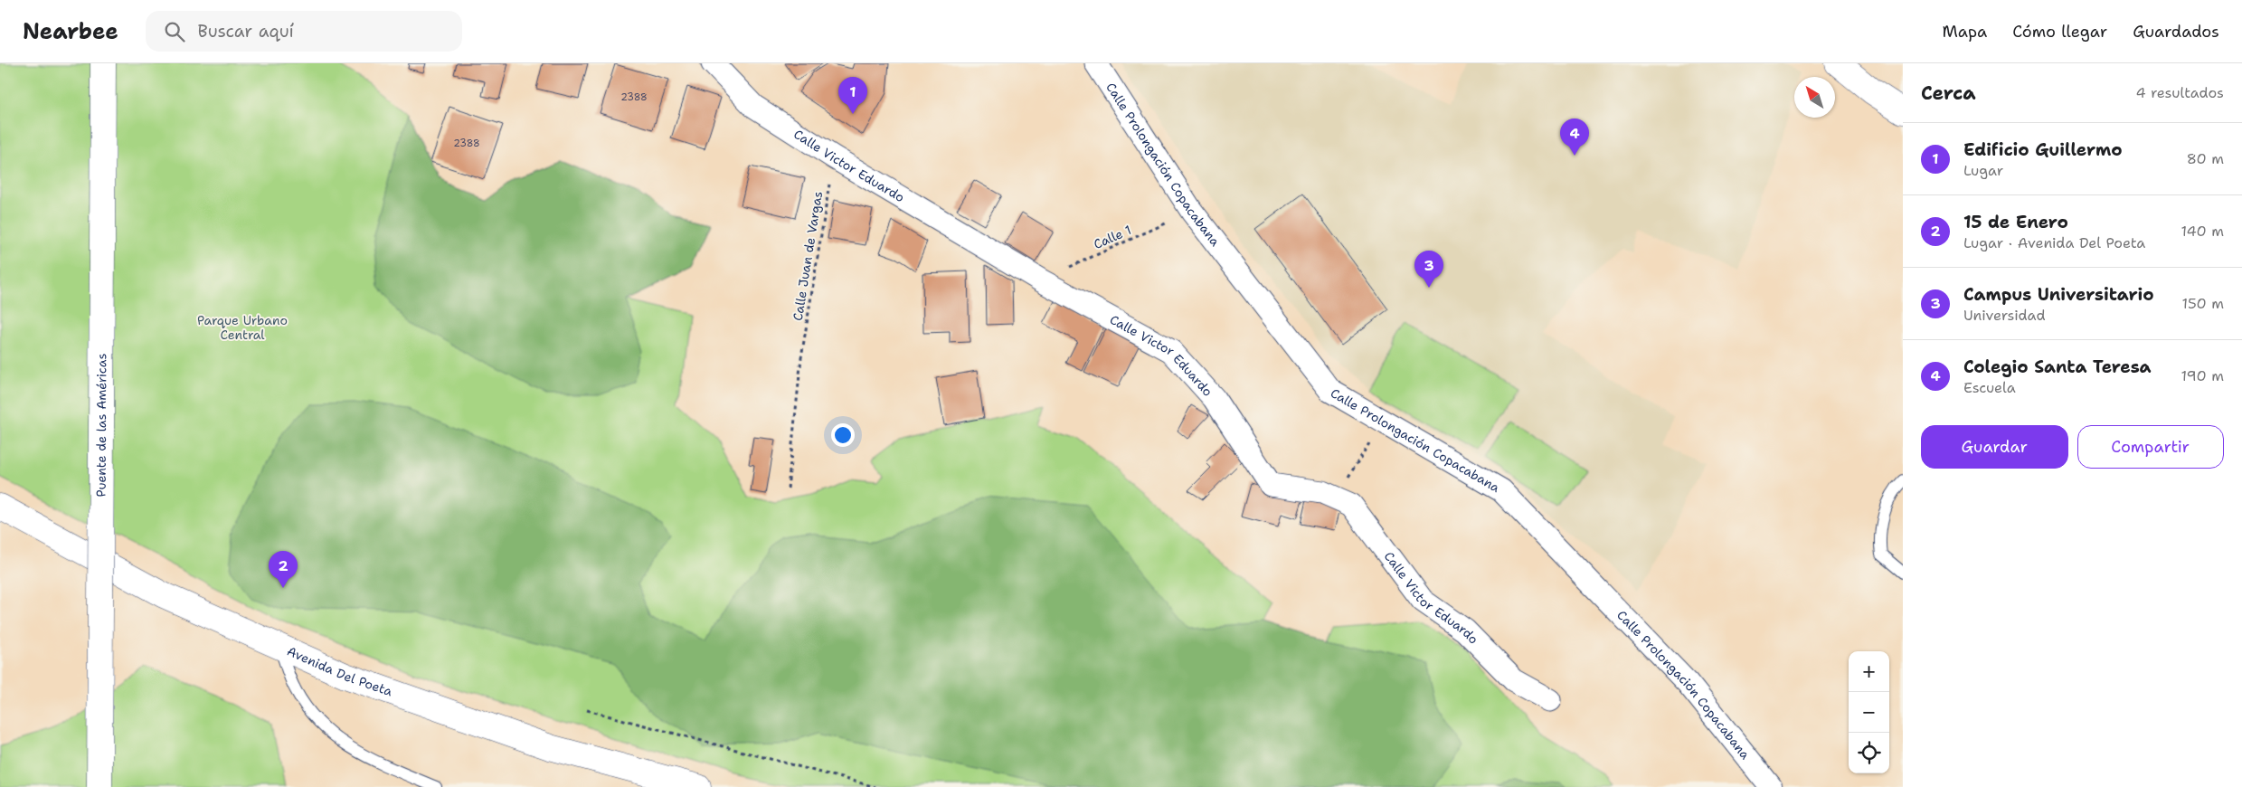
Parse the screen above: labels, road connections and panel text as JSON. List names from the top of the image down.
{
  "streets": {
    "main road": ["Puente de las Américas", "Avenida Del Poeta"],
    "street": ["Calle Prolongación Copacabana", "Calle Victor Eduardo"],
    "path": ["Calle 1", "Calle Juan de Vargas"]
  },
  "crossings": [
    ["Calle Prolongación Copacabana", "Calle 1"],
    ["Calle Victor Eduardo", "Calle 1"],
    ["Calle Victor Eduardo", "Calle Juan de Vargas"]
  ],
  "parks": ["Parque Urbano Central"],
  "house_numbers": ["2388", "2388"],
  "north": "top left",
  "page": {
    "header": "Nearbee",
    "search": "Buscar aquí",
    "nav": ["Mapa", "Cómo llegar", "Guardados"],
    "heading": ["Cerca", "4 resultados"],
    "pins": [
      "1",
      "4",
      "3",
      "2"
    ],
    "list": [
      {
        "mark": "1",
        "name": "Edificio Guillermo",
        "note": "Lugar",
        "value": "80 m"
      },
      {
        "mark": "2",
        "name": "15 de Enero",
        "note": "Lugar · Avenida Del Poeta",
        "value": "140 m"
      },
      {
        "mark": "3",
        "name": "Campus Universitario",
        "note": "Universidad",
        "value": "150 m"
      },
      {
        "mark": "4",
        "name": "Colegio Santa Teresa",
        "note": "Escuela",
        "value": "190 m"
      }
    ],
    "buttons": ["Guardar", "Compartir"],
    "map_buttons": ["+", "−"]
  }
}
